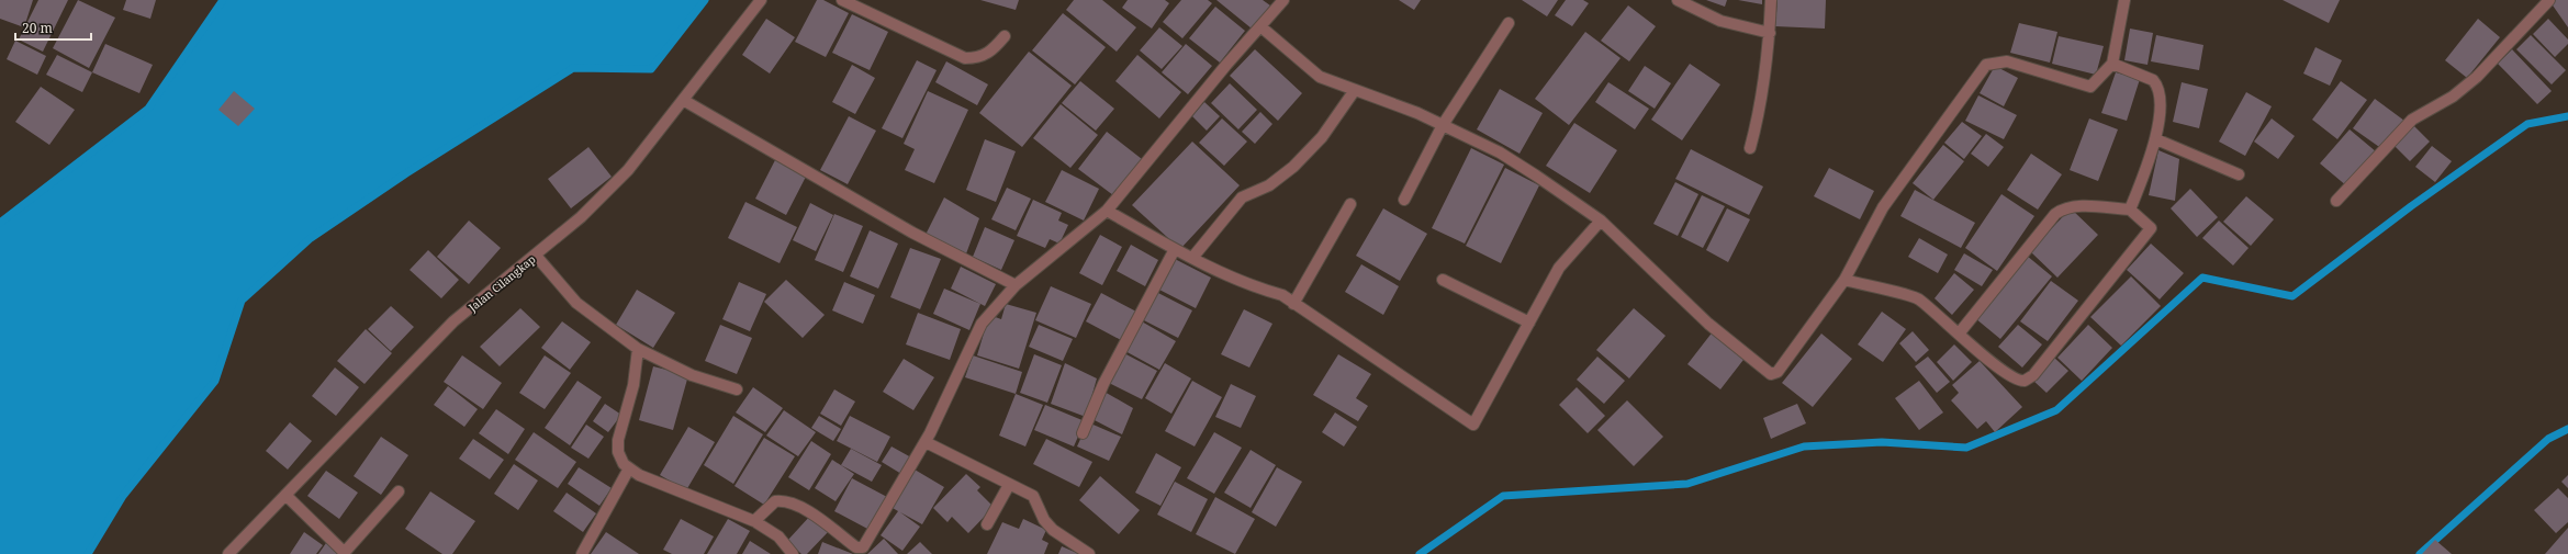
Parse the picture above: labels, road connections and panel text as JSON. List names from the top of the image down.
{
  "streets": {
    "street": ["Jalan Cilangkap"]
  },
  "scale_bar": "20 m"
}
